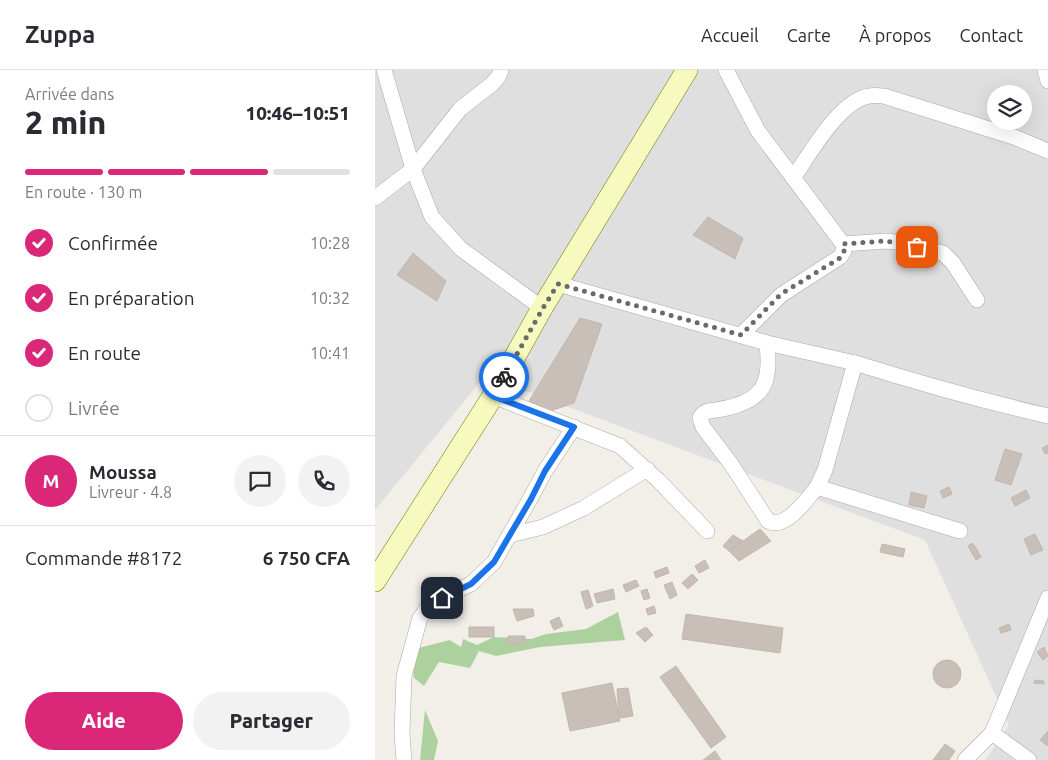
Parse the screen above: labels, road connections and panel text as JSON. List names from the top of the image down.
{
  "page": {
    "header": "Zuppa",
    "nav": [
      "Accueil",
      "Carte",
      "À propos",
      "Contact"
    ],
    "heading": ["2 min", "Arrivée dans", "10:46–10:51"],
    "panel": [
      "Moussa",
      "Livreur · 4.8",
      "Commande #8172",
      "6 750 CFA"
    ],
    "bar": "En route · 130 m",
    "list": [
      ["Confirmée", "10:28"],
      ["En préparation", "10:32"],
      ["En route", "10:41"],
      "Livrée"
    ],
    "round": "M",
    "buttons": ["Aide", "Partager"]
  }
}
